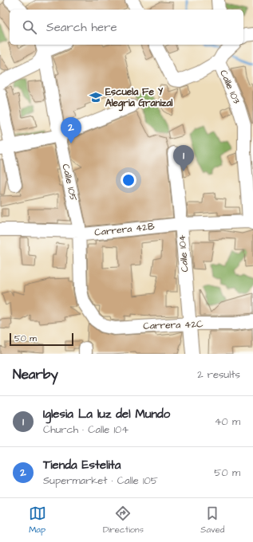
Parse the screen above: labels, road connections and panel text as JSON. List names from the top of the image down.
{
  "streets": {
    "street": [
      "Calle 103",
      "Calle 105",
      "Carrera 42B",
      "Calle 104",
      "Carrera 42C"
    ]
  },
  "crossings": [
    ["Calle 103", "Carrera 42B"],
    ["Calle 105", "Carrera 42B"],
    ["Calle 105", "Carrera 42C"],
    ["Carrera 42B", "Calle 104"],
    ["Calle 104", "Carrera 42C"]
  ],
  "places": {
    "school or university": ["Escuela Fe Y Alegria Granizal"]
  },
  "scale_bar": "50 m",
  "page": {
    "search": "Search here",
    "pins": ["2", "1"],
    "scale": "50 m",
    "heading": ["Nearby", "2 results"],
    "list": [
      {
        "mark": "1",
        "name": "Iglesia La luz del Mundo",
        "note": "Church · Calle 104",
        "value": "40 m"
      },
      {
        "mark": "2",
        "name": "Tienda Estelita",
        "note": "Supermarket · Calle 105",
        "value": "50 m"
      }
    ],
    "nav": ["Map", "Directions", "Saved"]
  }
}
